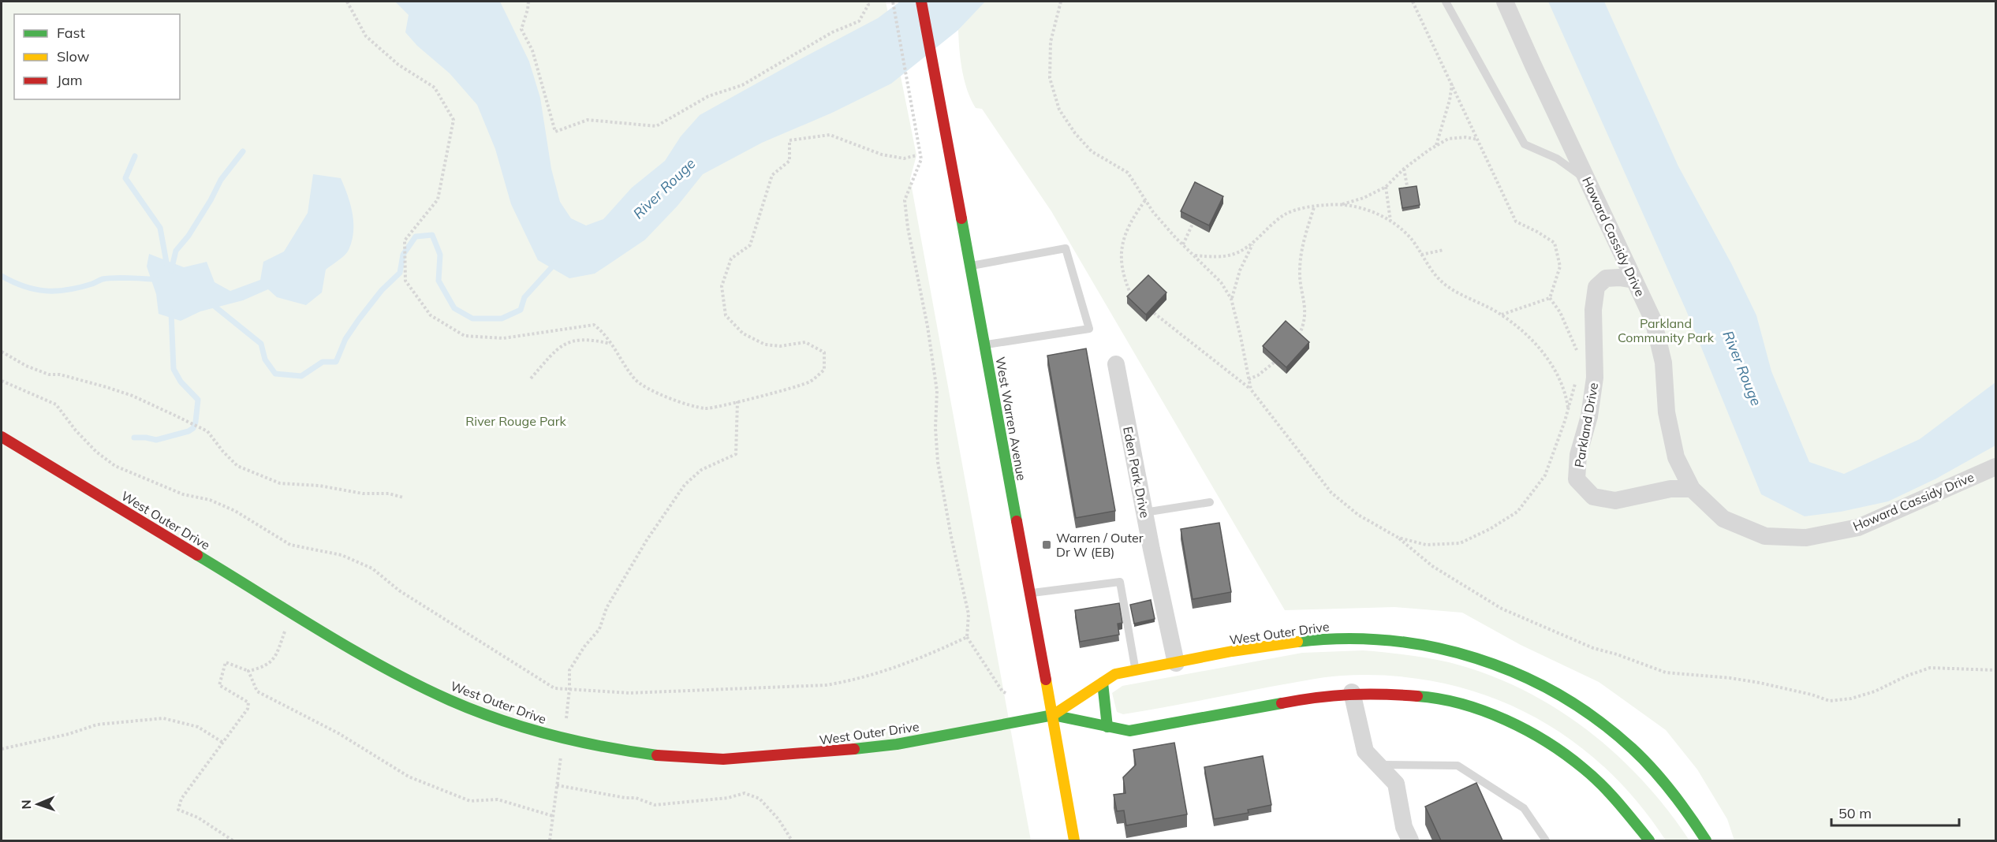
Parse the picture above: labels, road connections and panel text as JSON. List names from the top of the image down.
{
  "streets": {
    "main road": ["West Warren Avenue", "West Outer Drive"],
    "street": ["Howard Cassidy Drive", "Parkland Drive", "Eden Park Drive"]
  },
  "crossings": [
    ["Howard Cassidy Drive", "Parkland Drive"],
    ["West Warren Avenue", "West Outer Drive"],
    ["Eden Park Drive", "West Outer Drive"]
  ],
  "water": ["River Rouge"],
  "parks": ["Parkland Community Park", "River Rouge Park"],
  "places": {
    "transit": ["Warren / Outer Dr W (EB)"]
  },
  "legend": ["Fast", "Slow", "Jam"],
  "scale_bar": "50 m",
  "north": "left"
}
